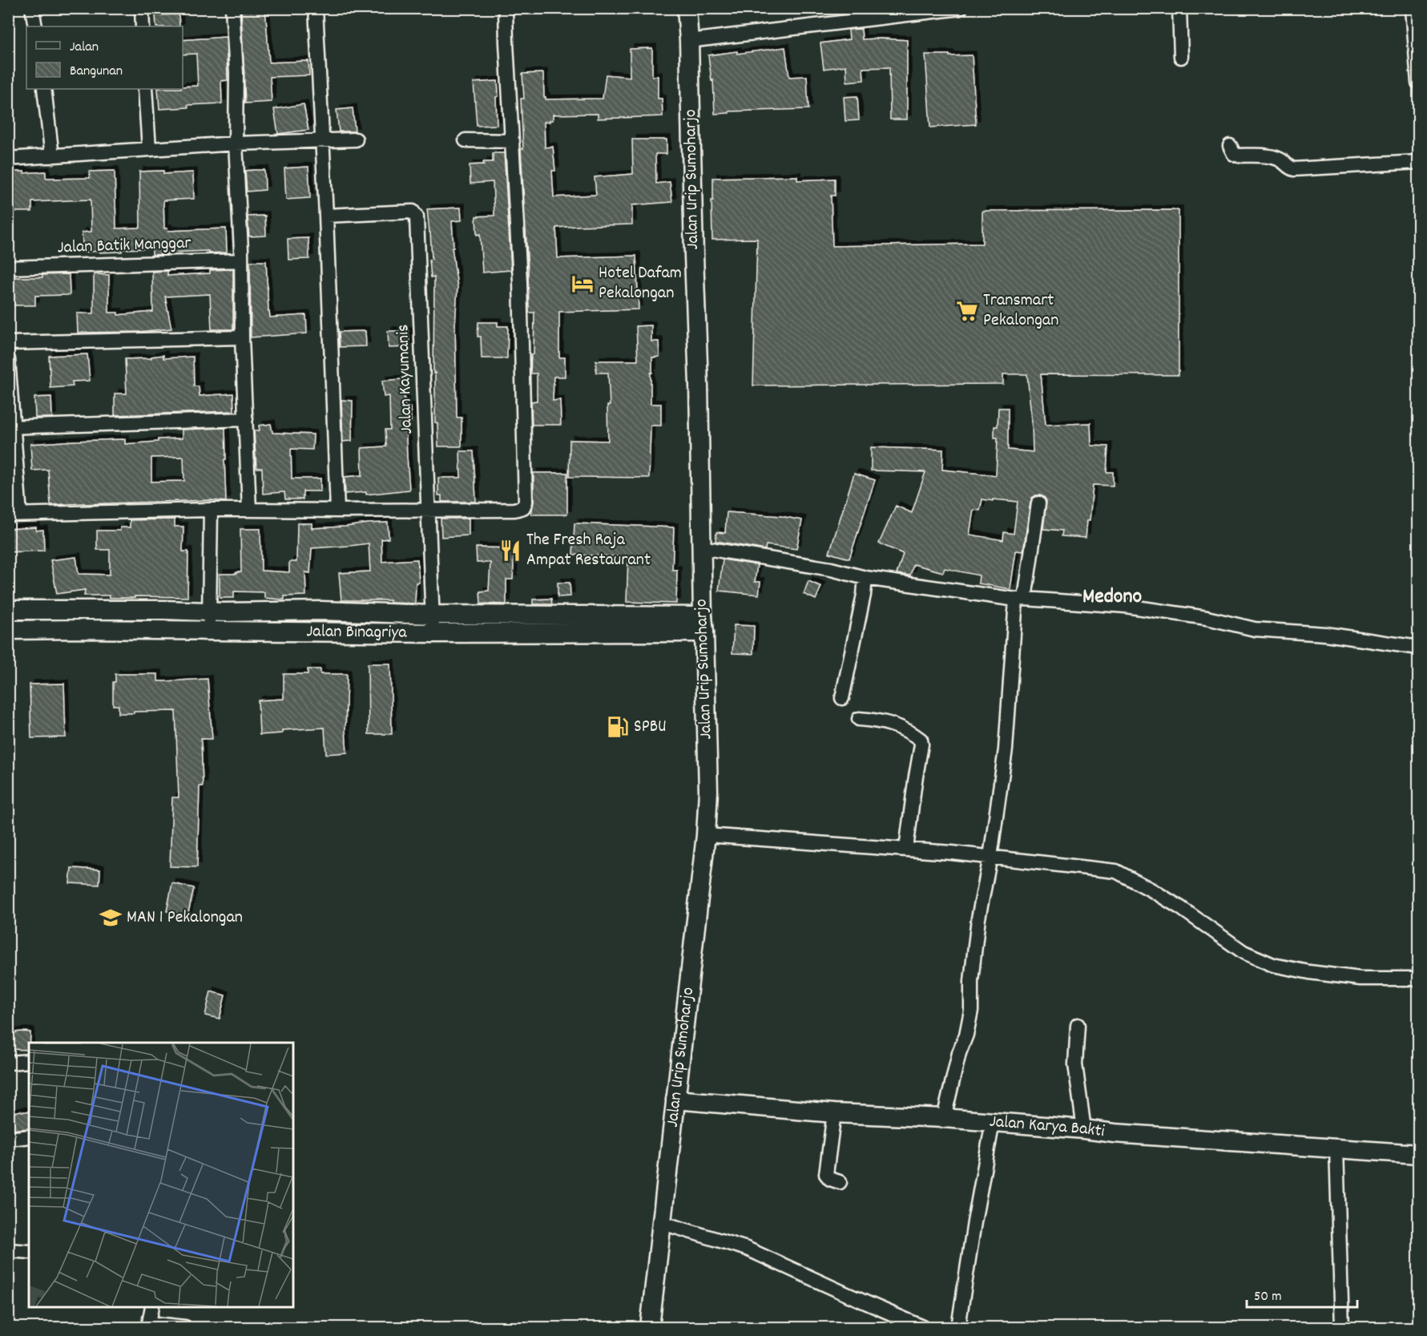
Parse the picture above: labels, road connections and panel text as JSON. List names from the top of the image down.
{
  "streets": {
    "street": [
      "Jalan Urip Sumoharjo",
      "Jalan Batik Manggar",
      "Jalan Kayumanis",
      "Jalan Binagriya",
      "Jalan Karya Bakti"
    ]
  },
  "crossings": [
    ["Jalan Urip Sumoharjo", "Jalan Binagriya"],
    ["Jalan Urip Sumoharjo", "Jalan Karya Bakti"],
    ["Jalan Kayumanis", "Jalan Binagriya"]
  ],
  "districts": ["Medono"],
  "places": {
    "hotel": ["Hotel Dafam Pekalongan"],
    "supermarket": ["Transmart Pekalongan"],
    "restaurant": ["The Fresh Raja Ampat Restaurant"],
    "fuel station": ["SPBU"],
    "school or university": ["MAN 1 Pekalongan"]
  },
  "legend": ["Jalan", "Bangunan"],
  "scale_bar": "50 m"
}
